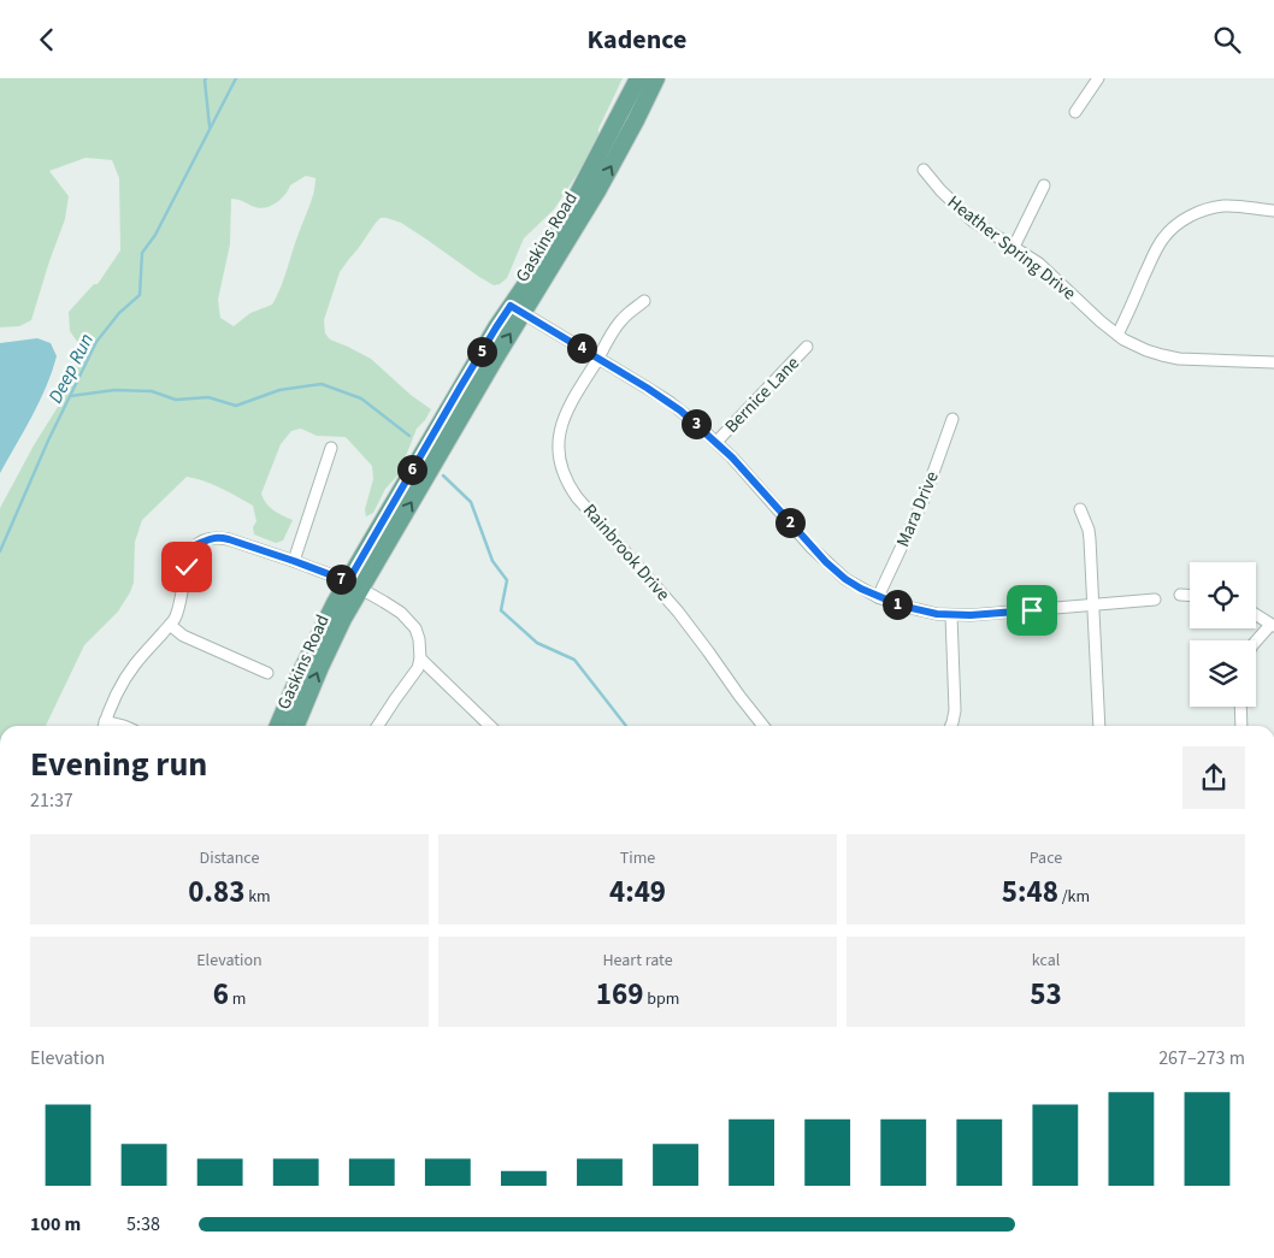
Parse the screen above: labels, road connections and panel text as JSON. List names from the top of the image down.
{
  "streets": {
    "main road": ["Gaskins Road"],
    "street": [
      "Heather Spring Drive",
      "Bernice Lane",
      "Mara Drive",
      "Rainbrook Drive"
    ]
  },
  "water": ["Deep Run"],
  "page": {
    "header": "Kadence",
    "pins": [
      "4",
      "5",
      "3",
      "6",
      "2",
      "7",
      "1"
    ],
    "heading": ["Evening run", "21:37"],
    "stats": [
      ["Distance", "0.83 km"],
      ["Time", "4:49"],
      ["Pace", "5:48 /km"],
      ["Elevation", "6 m"],
      ["Heart rate", "169 bpm"],
      ["kcal", "53"]
    ],
    "chart": ["Elevation", "267–273 m"],
    "list": [
      {
        "name": "100 m",
        "note": "5:38"
      }
    ]
  }
}
